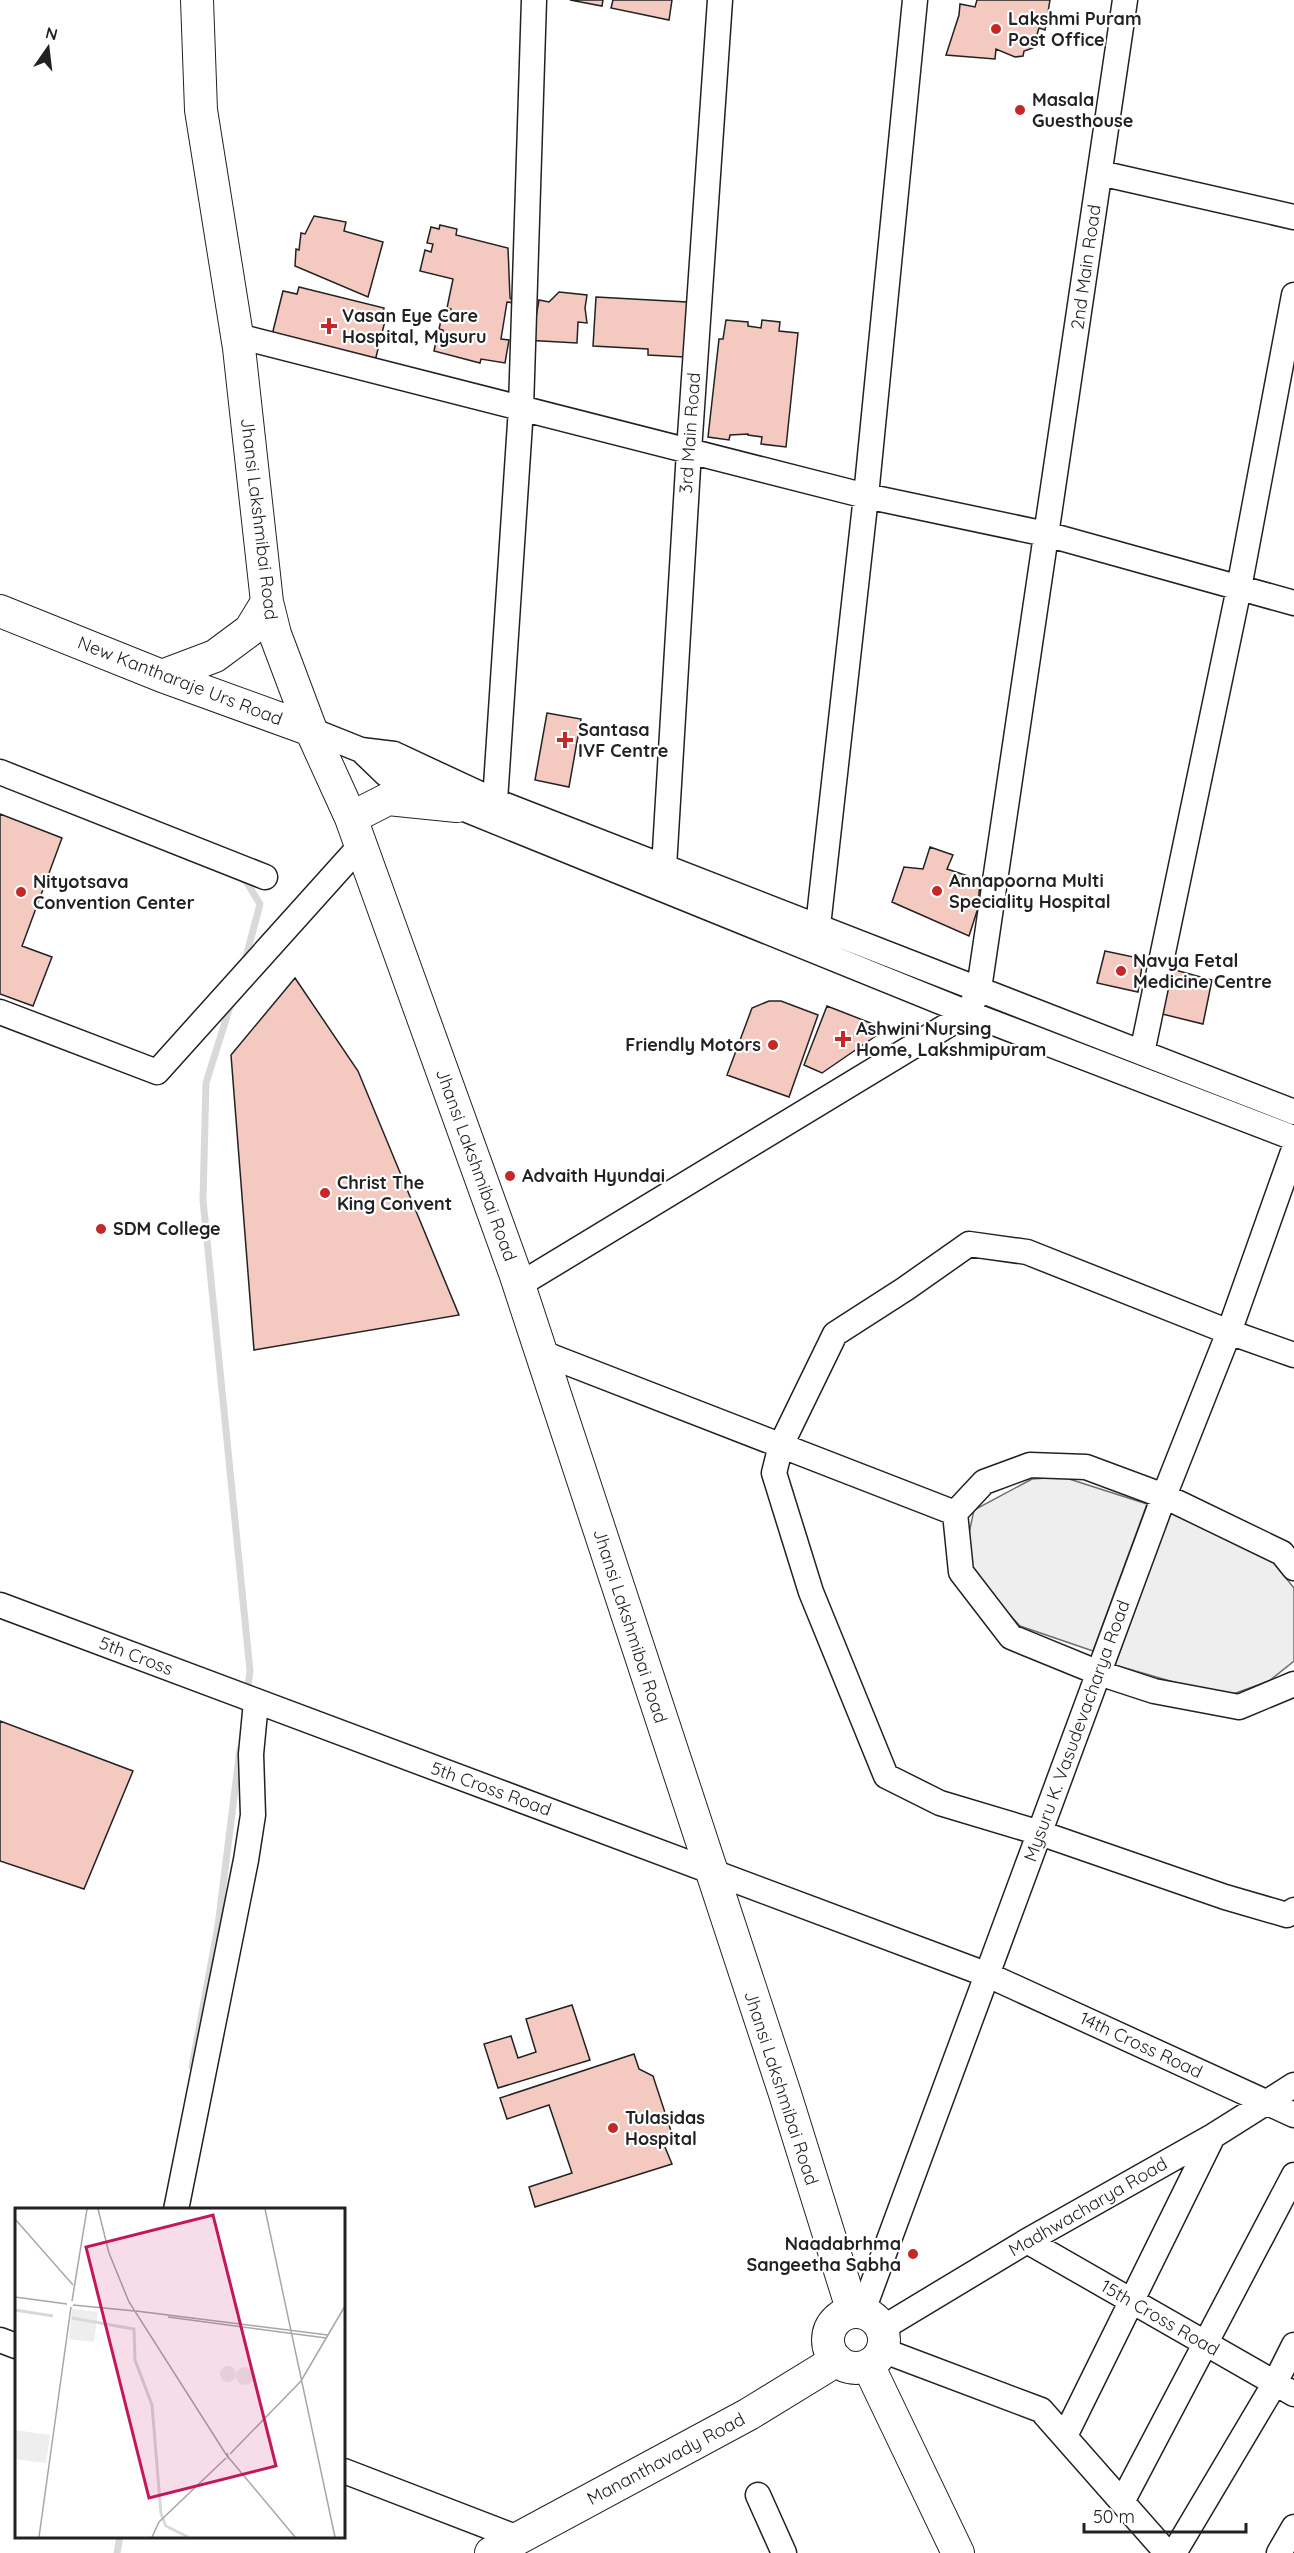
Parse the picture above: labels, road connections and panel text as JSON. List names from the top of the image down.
{
  "streets": {
    "main road": ["Jhansi Lakshmibai Road", "New Kantharaje Urs Road", "Mananthavady Road"],
    "street": [
      "2nd Main Road",
      "3rd Main Road",
      "5th Cross",
      "Mysuru K. Vasudevacharya Road",
      "5th Cross Road",
      "14th Cross Road",
      "Madhwacharya Road",
      "15th Cross Road"
    ]
  },
  "crossings": [
    ["Jhansi Lakshmibai Road", "New Kantharaje Urs Road"],
    ["Jhansi Lakshmibai Road", "Mysuru K. Vasudevacharya Road"],
    ["Jhansi Lakshmibai Road", "5th Cross Road"],
    ["Jhansi Lakshmibai Road", "Madhwacharya Road"],
    ["5th Cross", "5th Cross Road"],
    ["Mysuru K. Vasudevacharya Road", "5th Cross Road"],
    ["Mysuru K. Vasudevacharya Road", "14th Cross Road"],
    ["Mysuru K. Vasudevacharya Road", "Madhwacharya Road"],
    ["5th Cross Road", "14th Cross Road"],
    ["14th Cross Road", "Madhwacharya Road"],
    ["Madhwacharya Road", "15th Cross Road"]
  ],
  "places": {
    "other": [
      "Lakshmi Puram Post Office",
      "Masala Guesthouse",
      "Annapoorna Multi Speciality Hospital",
      "Nityotsava Convention Center",
      "Navya Fetal Medicine Centre",
      "Friendly Motors",
      "Advaith Hyundai",
      "Christ The King Convent",
      "SDM College",
      "Tulasidas Hospital",
      "Naadabrhma Sangeetha Sabha"
    ],
    "health": ["Vasan Eye Care Hospital, Mysuru", "Santasa IVF Centre", "Ashwini Nursing Home, Lakshmipuram"]
  },
  "scale_bar": "50 m",
  "north": "top"
}
